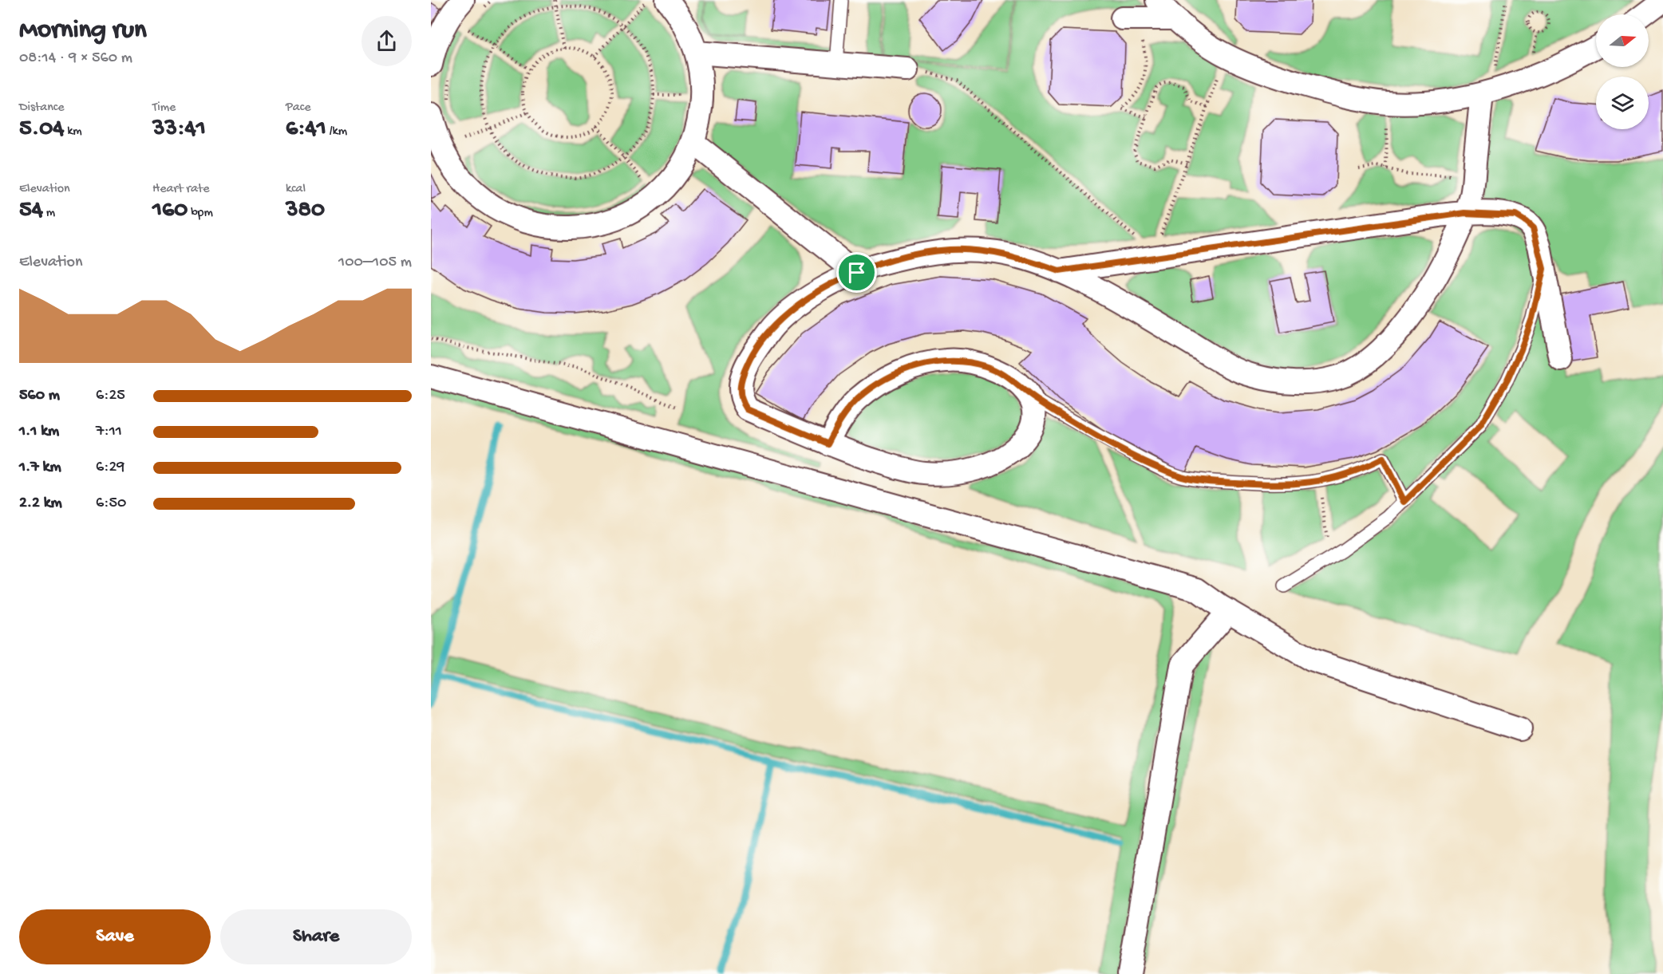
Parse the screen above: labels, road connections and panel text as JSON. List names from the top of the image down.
{
  "north": "right",
  "page": {
    "heading": ["Morning run", "08:14 · 9 × 560 m"],
    "stats": [
      ["Distance", "5.04 km"],
      ["Time", "33:41"],
      ["Pace", "6:41 /km"],
      ["Elevation", "54 m"],
      ["Heart rate", "160 bpm"],
      ["kcal", "380"]
    ],
    "chart": ["Elevation", "100–105 m"],
    "list": [
      {
        "name": "560 m",
        "note": "6:25"
      },
      {
        "name": "1.1 km",
        "note": "7:11"
      },
      {
        "name": "1.7 km",
        "note": "6:29"
      },
      {
        "name": "2.2 km",
        "note": "6:50"
      }
    ],
    "buttons": ["Save", "Share"]
  }
}
